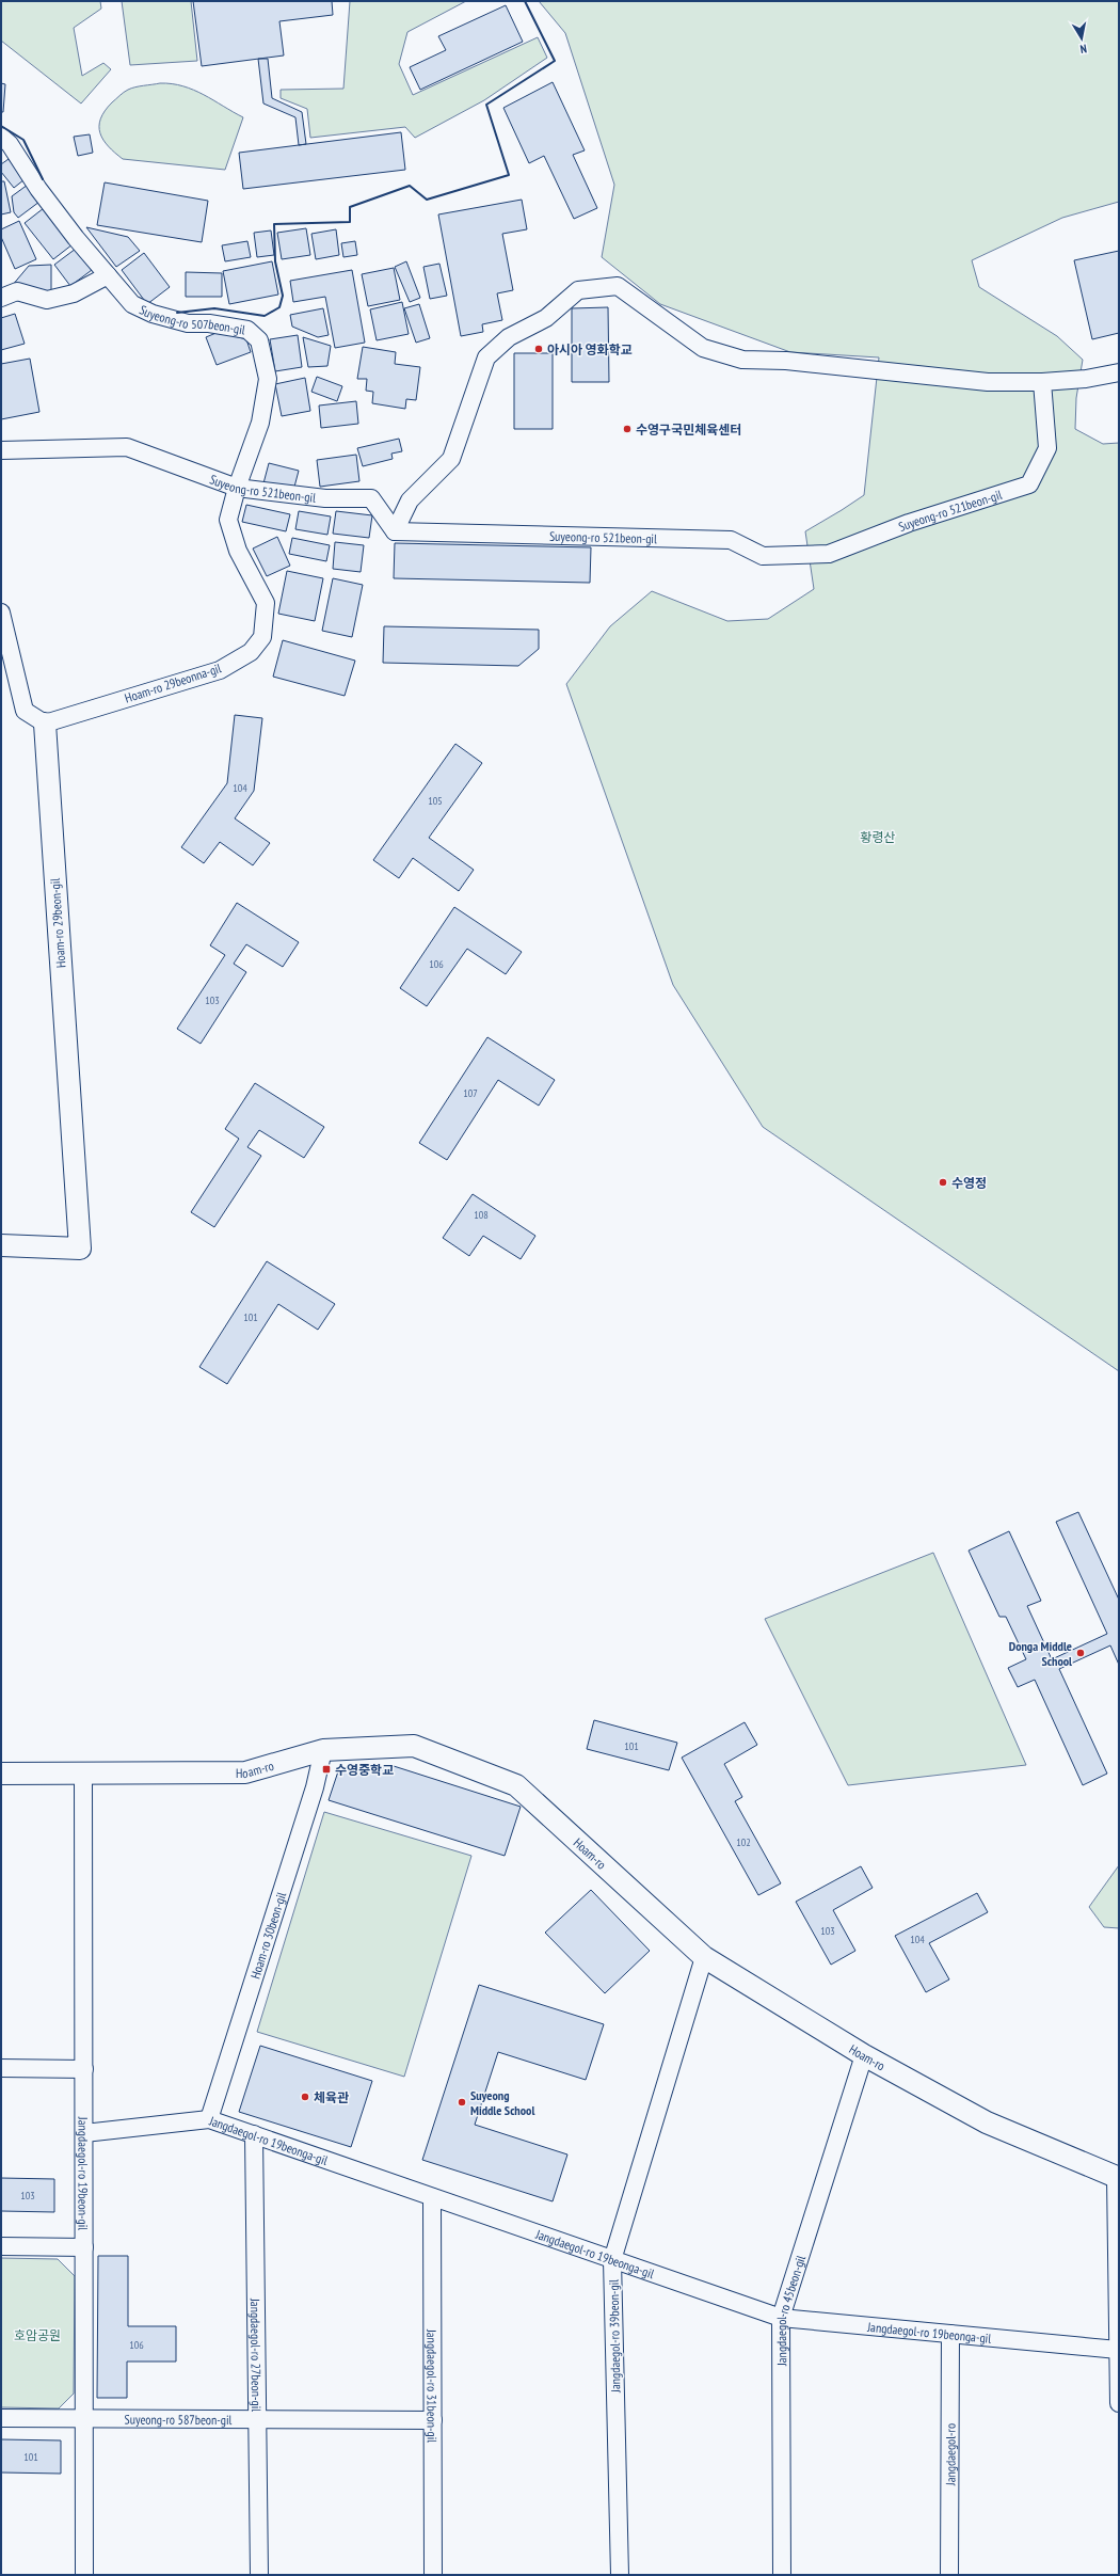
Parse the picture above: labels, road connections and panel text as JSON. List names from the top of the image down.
{
  "streets": {
    "street": [
      "Suyeong-ro 507beon-gil",
      "Suyeong-ro 521beon-gil",
      "Hoam-ro 29beonna-gil",
      "Hoam-ro 29beon-gil",
      "Hoam-ro",
      "Hoam-ro 30beon-gil",
      "Jangdaegol-ro 19beonga-gil",
      "Jangdaegol-ro 19beon-gil",
      "Jangdaegol-ro 45beon-gil",
      "Jangdaegol-ro 39beon-gil",
      "Jangdaegol-ro 27beon-gil",
      "Jangdaegol-ro 31beon-gil",
      "Suyeong-ro 587beon-gil",
      "Jangdaegol-ro"
    ]
  },
  "crossings": [
    ["Suyeong-ro 507beon-gil", "Suyeong-ro 521beon-gil"],
    ["Suyeong-ro 507beon-gil", "Hoam-ro 29beonna-gil"],
    ["Suyeong-ro 521beon-gil", "Hoam-ro 29beonna-gil"],
    ["Hoam-ro 29beonna-gil", "Hoam-ro 29beon-gil"],
    ["Hoam-ro", "Hoam-ro 30beon-gil"],
    ["Hoam-ro", "Jangdaegol-ro 19beon-gil"],
    ["Hoam-ro", "Jangdaegol-ro 45beon-gil"],
    ["Hoam-ro", "Jangdaegol-ro 39beon-gil"],
    ["Hoam-ro 30beon-gil", "Jangdaegol-ro 19beonga-gil"],
    ["Jangdaegol-ro 19beonga-gil", "Jangdaegol-ro 19beon-gil"],
    ["Jangdaegol-ro 19beonga-gil", "Jangdaegol-ro 45beon-gil"],
    ["Jangdaegol-ro 19beonga-gil", "Jangdaegol-ro 39beon-gil"],
    ["Jangdaegol-ro 19beonga-gil", "Jangdaegol-ro 27beon-gil"],
    ["Jangdaegol-ro 19beonga-gil", "Jangdaegol-ro 31beon-gil"],
    ["Jangdaegol-ro 19beonga-gil", "Jangdaegol-ro"],
    ["Jangdaegol-ro 19beon-gil", "Suyeong-ro 587beon-gil"],
    ["Jangdaegol-ro 27beon-gil", "Suyeong-ro 587beon-gil"],
    ["Jangdaegol-ro 31beon-gil", "Suyeong-ro 587beon-gil"]
  ],
  "parks": ["황령산", "호암공원"],
  "places": {
    "other": [
      "아시아 영화학교",
      "수영구국민체육센터",
      "수영정",
      "Donga Middle School",
      "체육관",
      "Suyeong Middle School"
    ],
    "transit": ["수영중학교"]
  },
  "house_numbers": [
    "104",
    "105",
    "106",
    "103",
    "107",
    "108",
    "101",
    "101",
    "102",
    "103",
    "104",
    "103",
    "106",
    "101"
  ],
  "north": "bottom"
}
